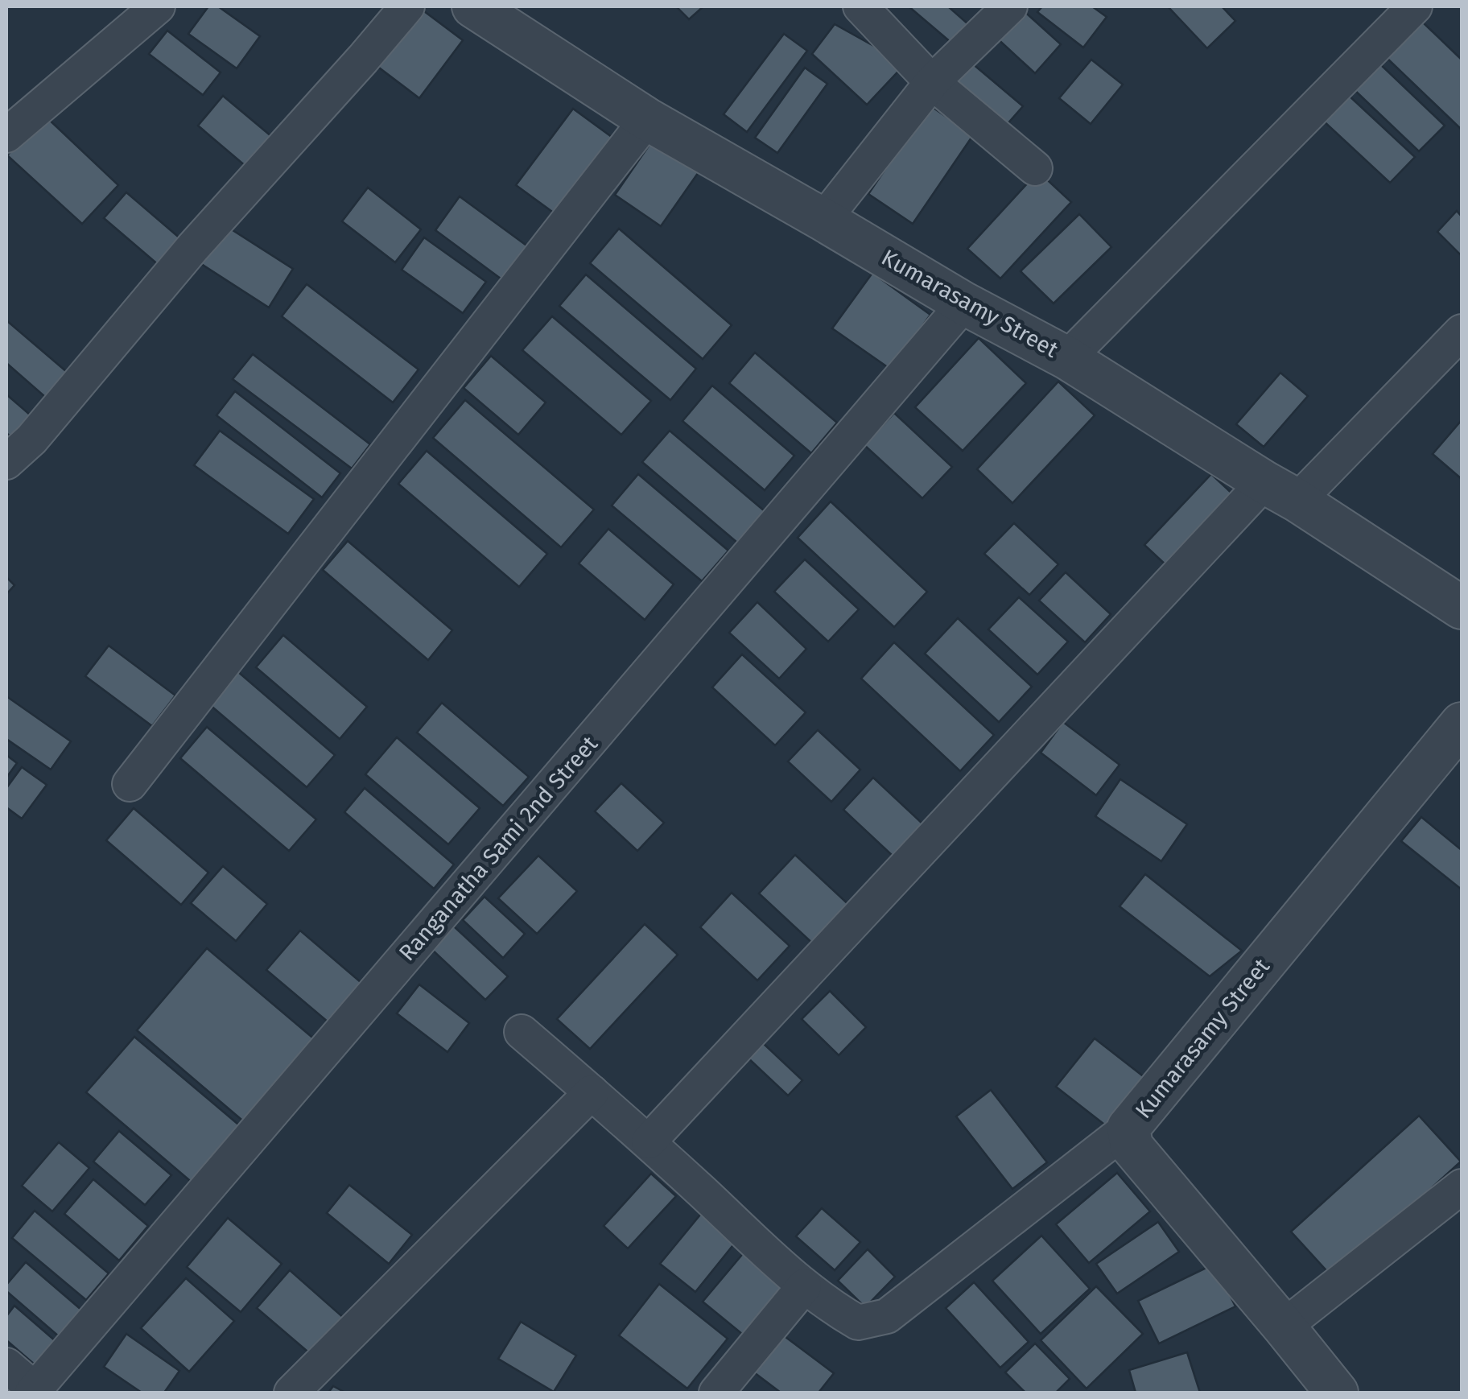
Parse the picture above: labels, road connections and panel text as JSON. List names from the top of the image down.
{
  "streets": {
    "street": ["Kumarasamy Street", "Ranganatha Sami 2nd Street"]
  },
  "crossings": [
    ["Kumarasamy Street", "Ranganatha Sami 2nd Street"]
  ]
}
